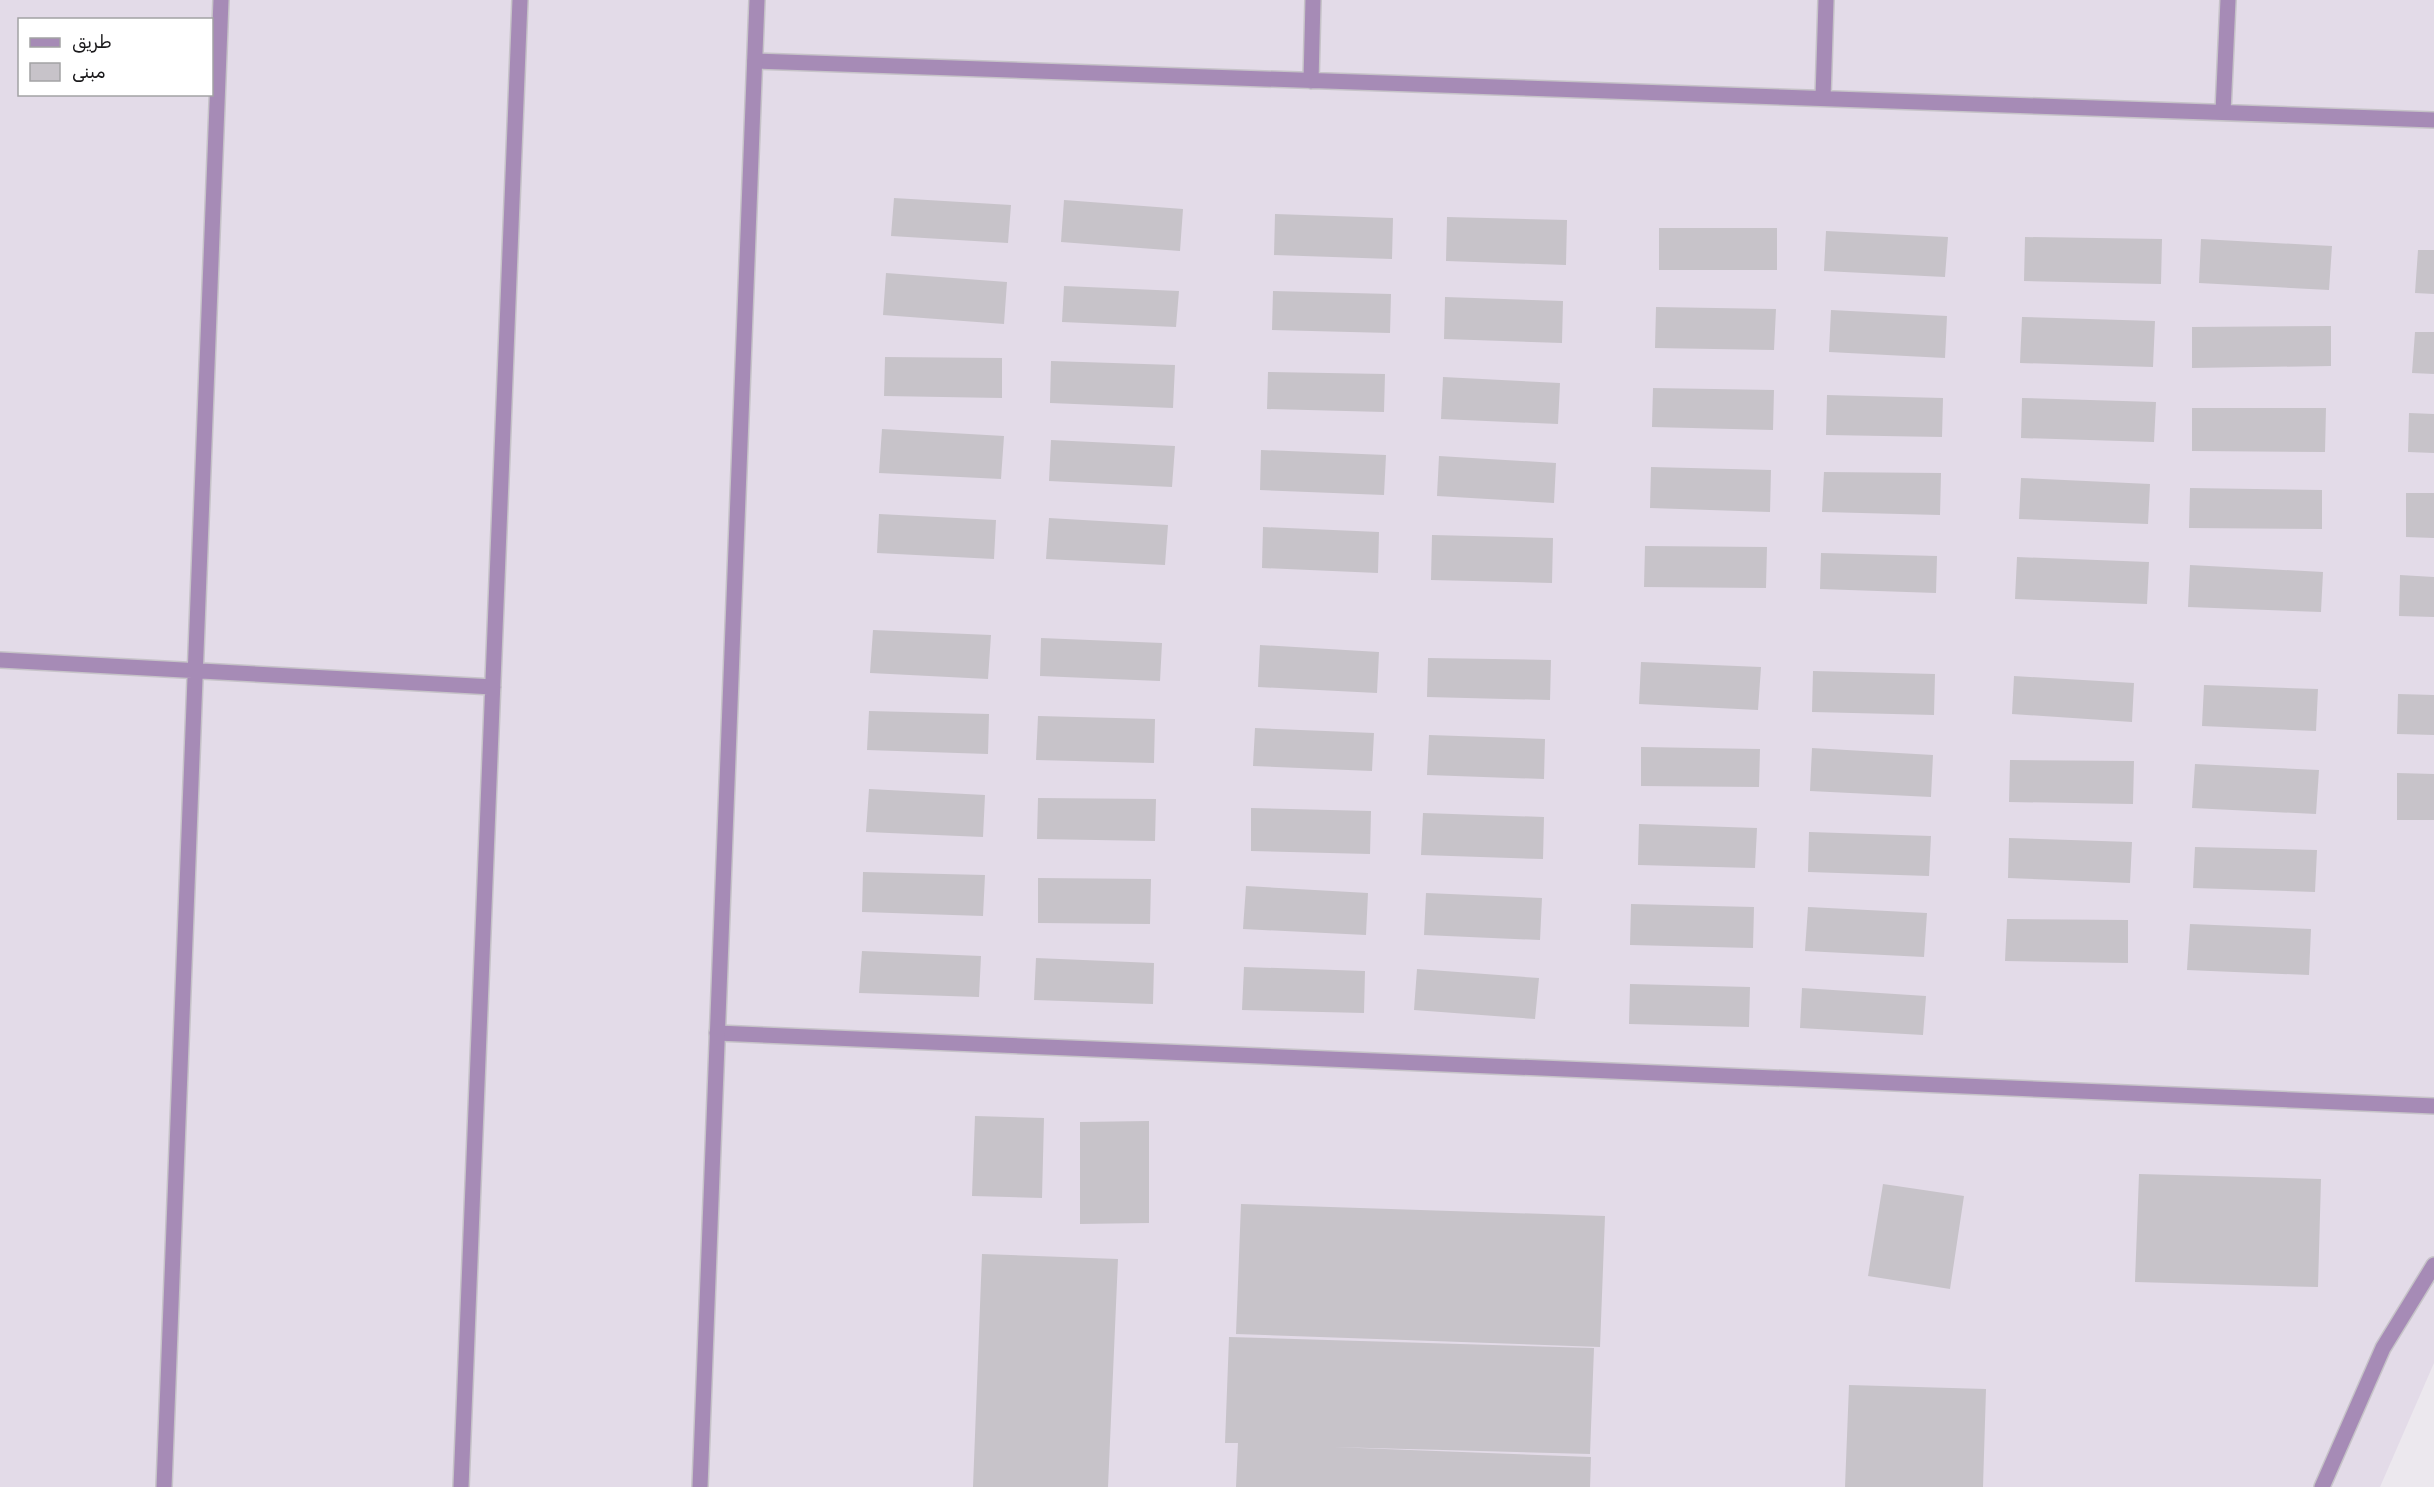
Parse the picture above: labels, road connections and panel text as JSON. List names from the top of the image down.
{
  "legend": ["طريق", "مبنى"]
}
